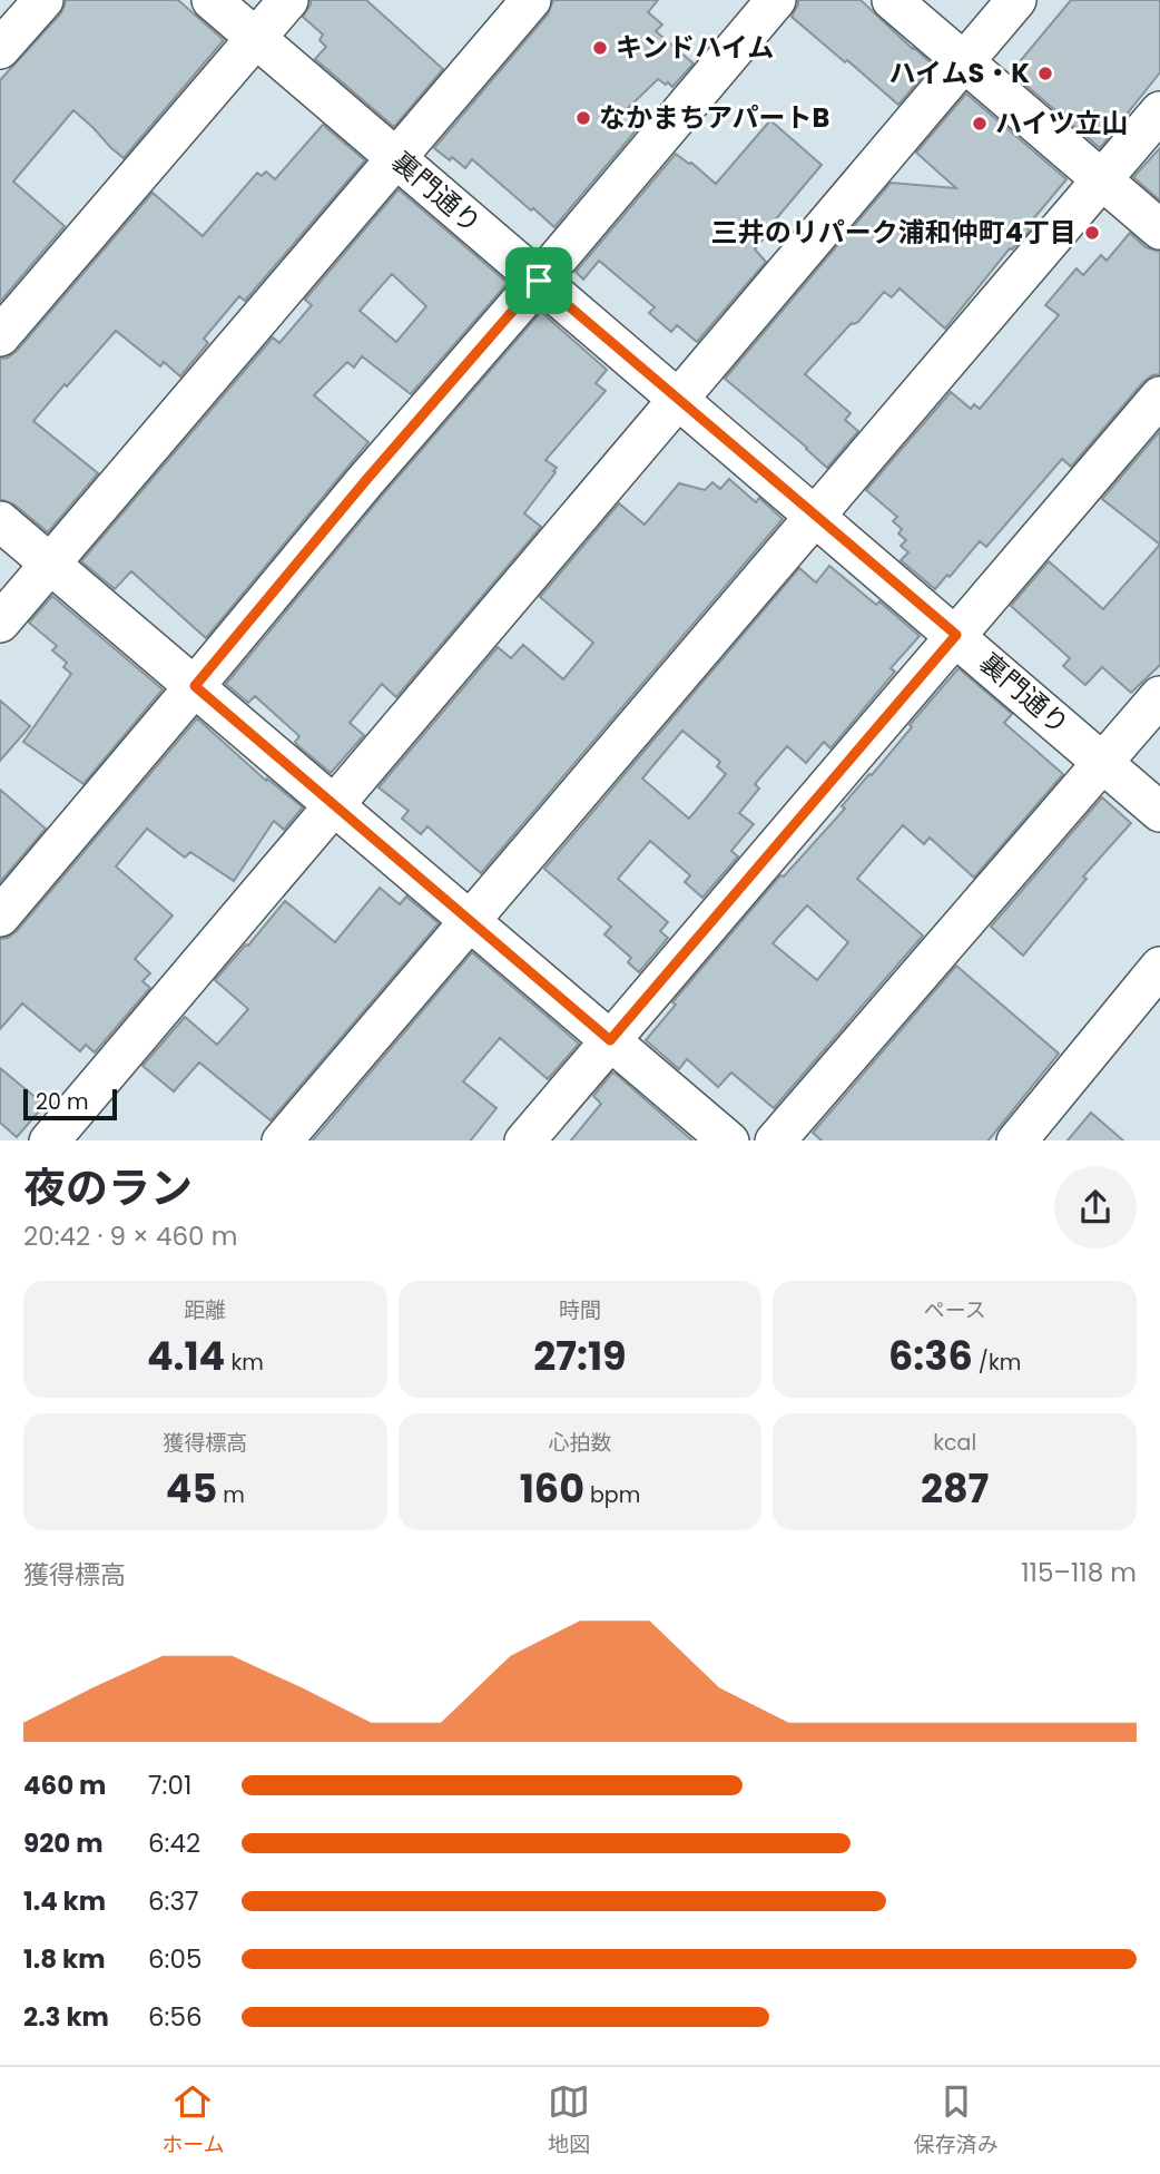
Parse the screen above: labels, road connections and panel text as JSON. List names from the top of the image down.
{
  "streets": {
    "street": ["裏門通り"]
  },
  "places": [
    "キンドハイム",
    "ハイムS・K",
    "なかまちアパートB",
    "ハイツ立山",
    "三井のリパーク浦和仲町4丁目"
  ],
  "scale_bar": "20 m",
  "page": {
    "scale": "20 m",
    "heading": ["夜のラン", "20:42 · 9 × 460 m"],
    "stats": [
      ["距離", "4.14 km"],
      ["時間", "27:19"],
      ["ペース", "6:36 /km"],
      ["獲得標高", "45 m"],
      ["心拍数", "160 bpm"],
      ["kcal", "287"]
    ],
    "chart": ["獲得標高", "115–118 m"],
    "list": [
      {
        "name": "460 m",
        "note": "7:01"
      },
      {
        "name": "920 m",
        "note": "6:42"
      },
      {
        "name": "1.4 km",
        "note": "6:37"
      },
      {
        "name": "1.8 km",
        "note": "6:05"
      },
      {
        "name": "2.3 km",
        "note": "6:56"
      }
    ],
    "tabs": ["ホーム", "地図", "保存済み"]
  }
}
